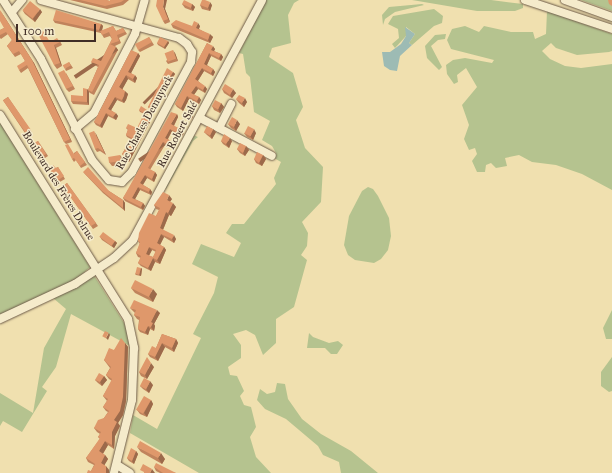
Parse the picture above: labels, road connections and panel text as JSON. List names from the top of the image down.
{
  "streets": {
    "street": ["Rue Charles Demuynck", "Rue Robert Salé", "Boulevard des Frères Delrue"]
  },
  "crossings": [
    ["Rue Robert Salé", "Boulevard des Frères Delrue"]
  ],
  "scale_bar": "100 m"
}
